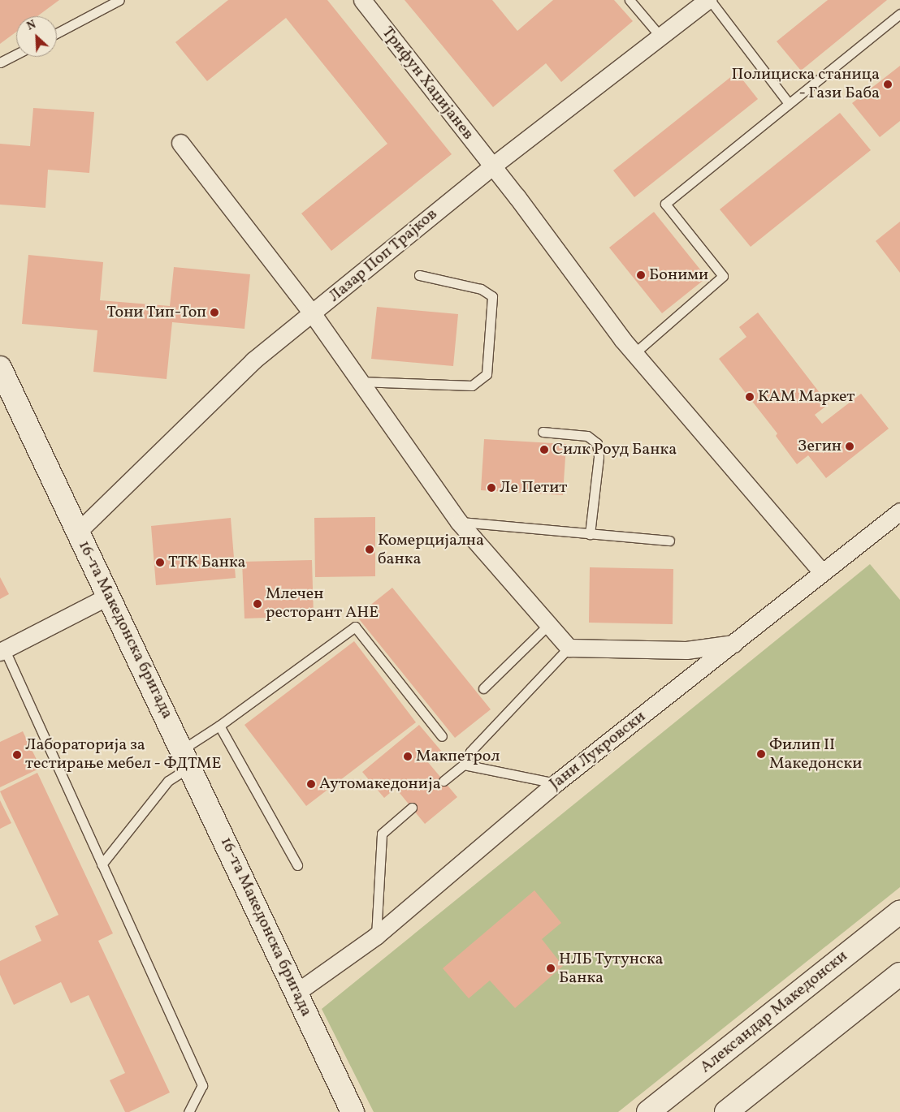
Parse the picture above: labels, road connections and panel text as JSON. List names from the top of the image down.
{
  "streets": {
    "street": [
      "Трифун Хаџијанев",
      "Лазар Поп Трајков",
      "16-та Македонска бригада",
      "Јани Лукровски",
      "Александар Македонски"
    ]
  },
  "crossings": [
    ["Трифун Хаџијанев", "Лазар Поп Трајков"],
    ["Трифун Хаџијанев", "Јани Лукровски"],
    ["Лазар Поп Трајков", "16-та Македонска бригада"],
    ["16-та Македонска бригада", "Јани Лукровски"]
  ],
  "places": [
    "Полициска станица - Гази Баба",
    "Боними",
    "Тони Тип-Топ",
    "КАМ Маркет",
    "Зегин",
    "Силк Роуд Банка",
    "Ле Петит",
    "Комерцијална банка",
    "ТТК Банка",
    "Млечен ресторант АНЕ",
    "Филип II Македонски",
    "Лабораторија за тестирање мебел - ФДТМЕ",
    "Макпетрол",
    "Аутомакедонија",
    "НЛБ Тутунска Банка"
  ],
  "north": "top left"
}
